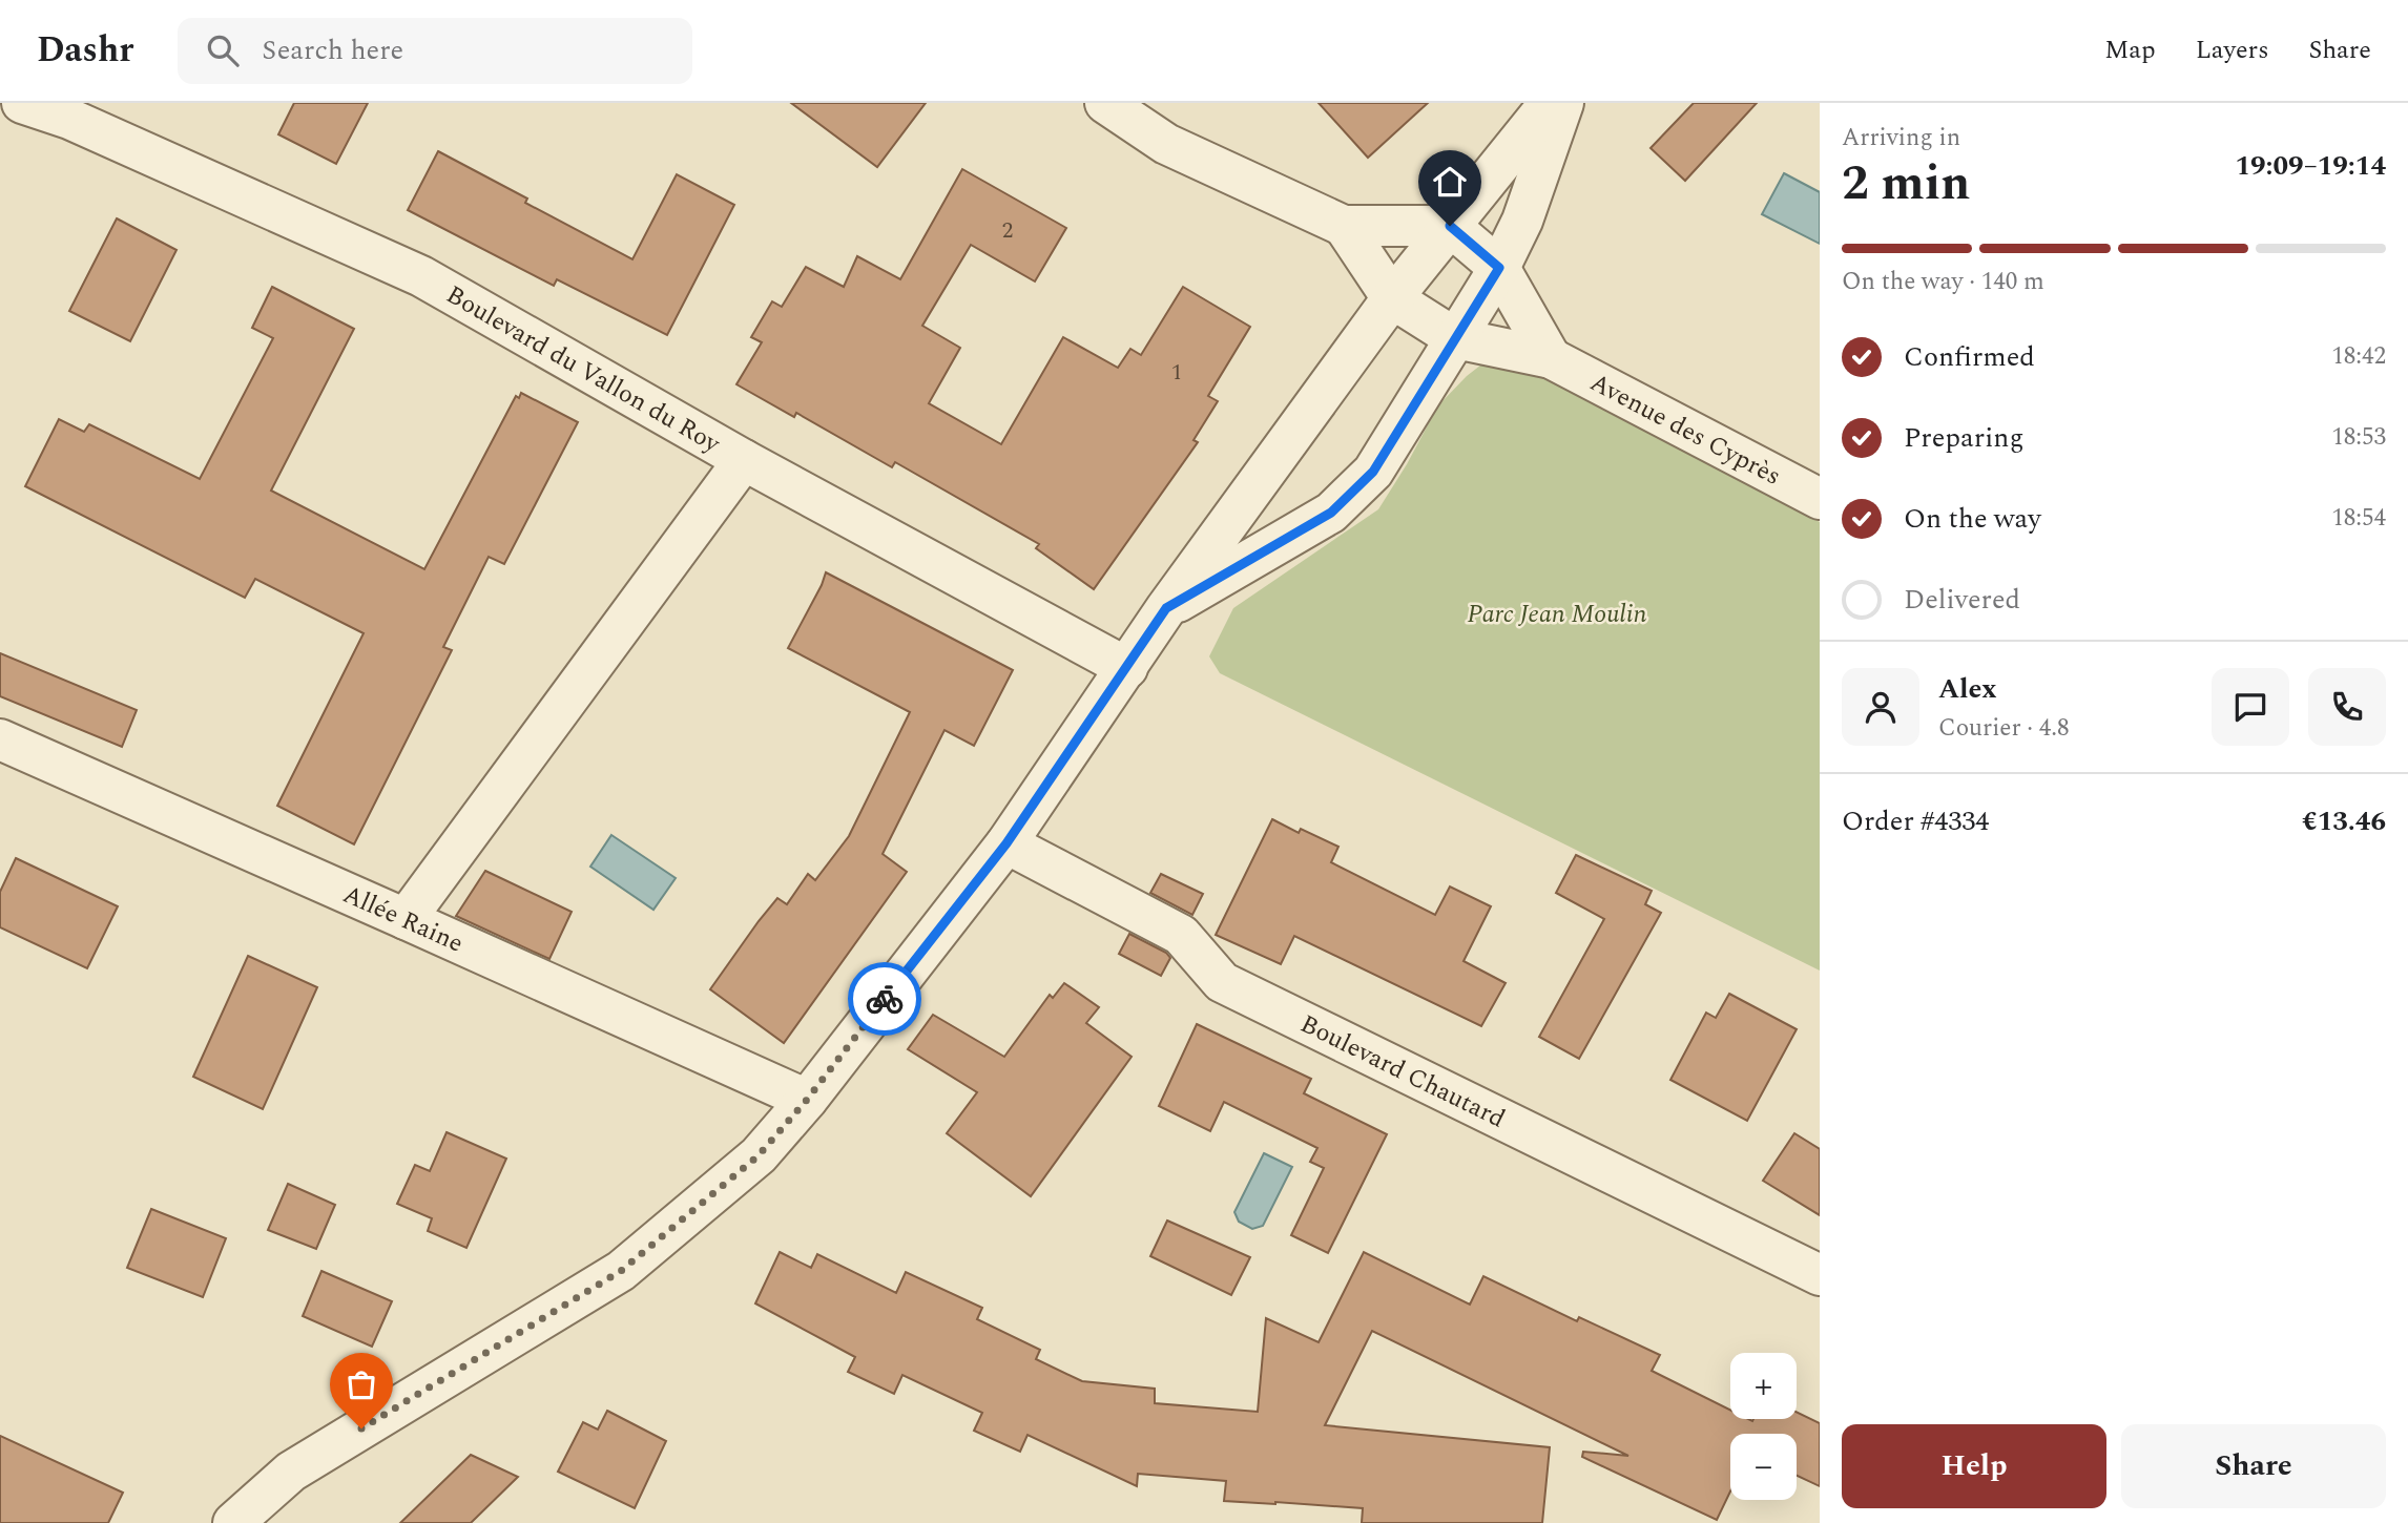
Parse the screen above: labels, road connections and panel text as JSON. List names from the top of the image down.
{
  "streets": {
    "street": [
      "Boulevard du Vallon du Roy",
      "Avenue des Cyprès",
      "Allée Raine",
      "Boulevard Chautard"
    ]
  },
  "parks": ["Parc Jean Moulin"],
  "house_numbers": ["2", "1"],
  "page": {
    "header": "Dashr",
    "search": "Search here",
    "nav": ["Map", "Layers", "Share"],
    "heading": ["2 min", "Arriving in", "19:09–19:14"],
    "panel": [
      "Alex",
      "Courier · 4.8",
      "Order #4334",
      "€13.46"
    ],
    "bar": "On the way · 140 m",
    "list": [
      ["Confirmed", "18:42"],
      ["Preparing", "18:53"],
      ["On the way", "18:54"],
      "Delivered"
    ],
    "map_buttons": ["+", "−"],
    "buttons": ["Help", "Share"]
  }
}
